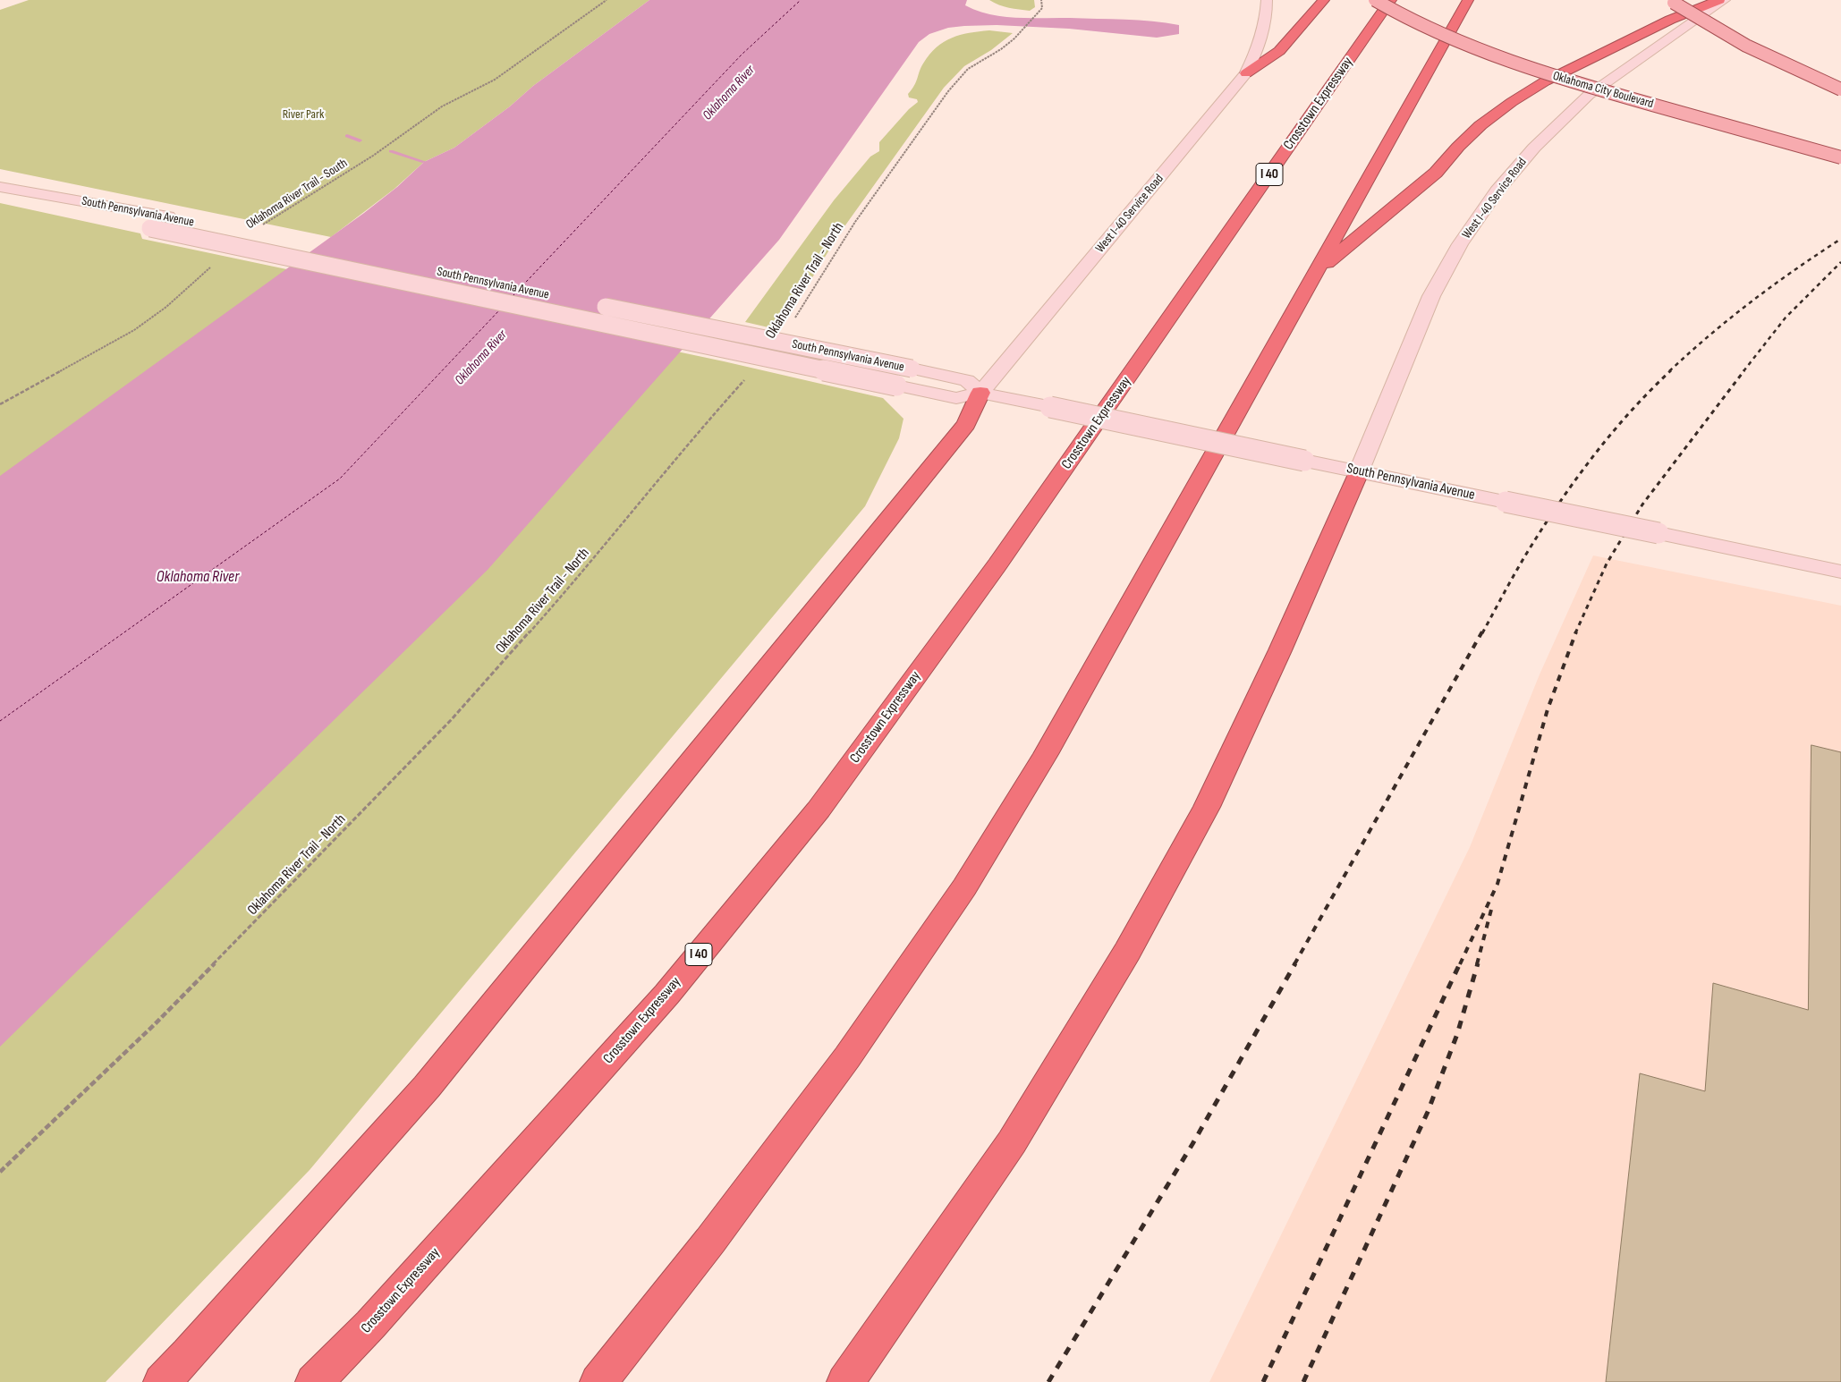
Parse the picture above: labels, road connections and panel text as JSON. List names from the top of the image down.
{
  "streets": {
    "highway": ["Crosstown Expressway", "I 40"],
    "main road": ["Oklahoma City Boulevard", "West I-40 Service Road", "South Pennsylvania Avenue"],
    "path": ["Oklahoma River Trail - South", "Oklahoma River Trail - North"]
  },
  "crossings": [
    ["West I-40 Service Road", "South Pennsylvania Avenue"]
  ],
  "water": ["Oklahoma River"],
  "parks": ["River Park"]
}
